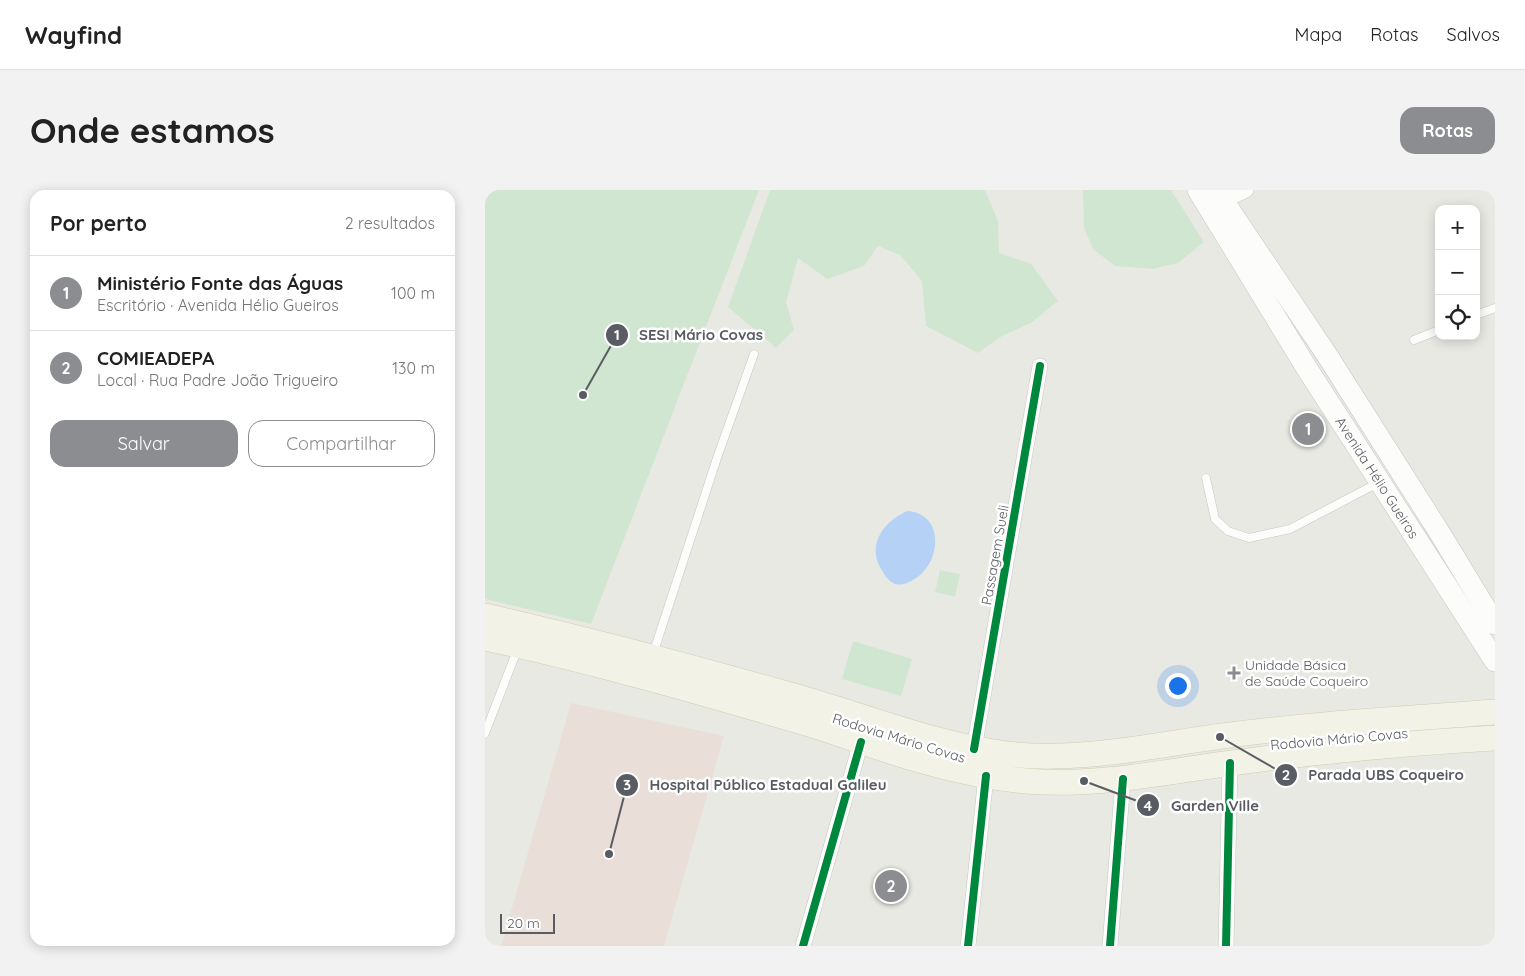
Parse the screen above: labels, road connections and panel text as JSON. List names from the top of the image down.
{
  "streets": {
    "main road": ["Avenida Hélio Gueiros", "Rodovia Mário Covas"],
    "street": ["Passagem Sueli"]
  },
  "crossings": [
    ["Passagem Sueli", "Rodovia Mário Covas"]
  ],
  "places": {
    "other": [
      "SESI Mário Covas",
      "Parada UBS Coqueiro",
      "Garden Ville",
      "Hospital Público Estadual Galileu"
    ],
    "health": ["Unidade Básica de Saúde Coqueiro"]
  },
  "scale_bar": "20 m",
  "page": {
    "header": "Wayfind",
    "nav": ["Mapa", "Rotas", "Salvos"],
    "buttons": [
      "Rotas",
      ["Salvar", "Compartilhar"]
    ],
    "title": "Onde estamos",
    "heading": ["Por perto", "2 resultados"],
    "map_buttons": ["+", "−"],
    "list": [
      {
        "mark": "1",
        "name": "Ministério Fonte das Águas",
        "note": "Escritório · Avenida Hélio Gueiros",
        "value": "100 m"
      },
      {
        "mark": "2",
        "name": "COMIEADEPA",
        "note": "Local · Rua Padre João Trigueiro",
        "value": "130 m"
      }
    ],
    "pins": ["1", "2"],
    "scale": "20 m"
  }
}
